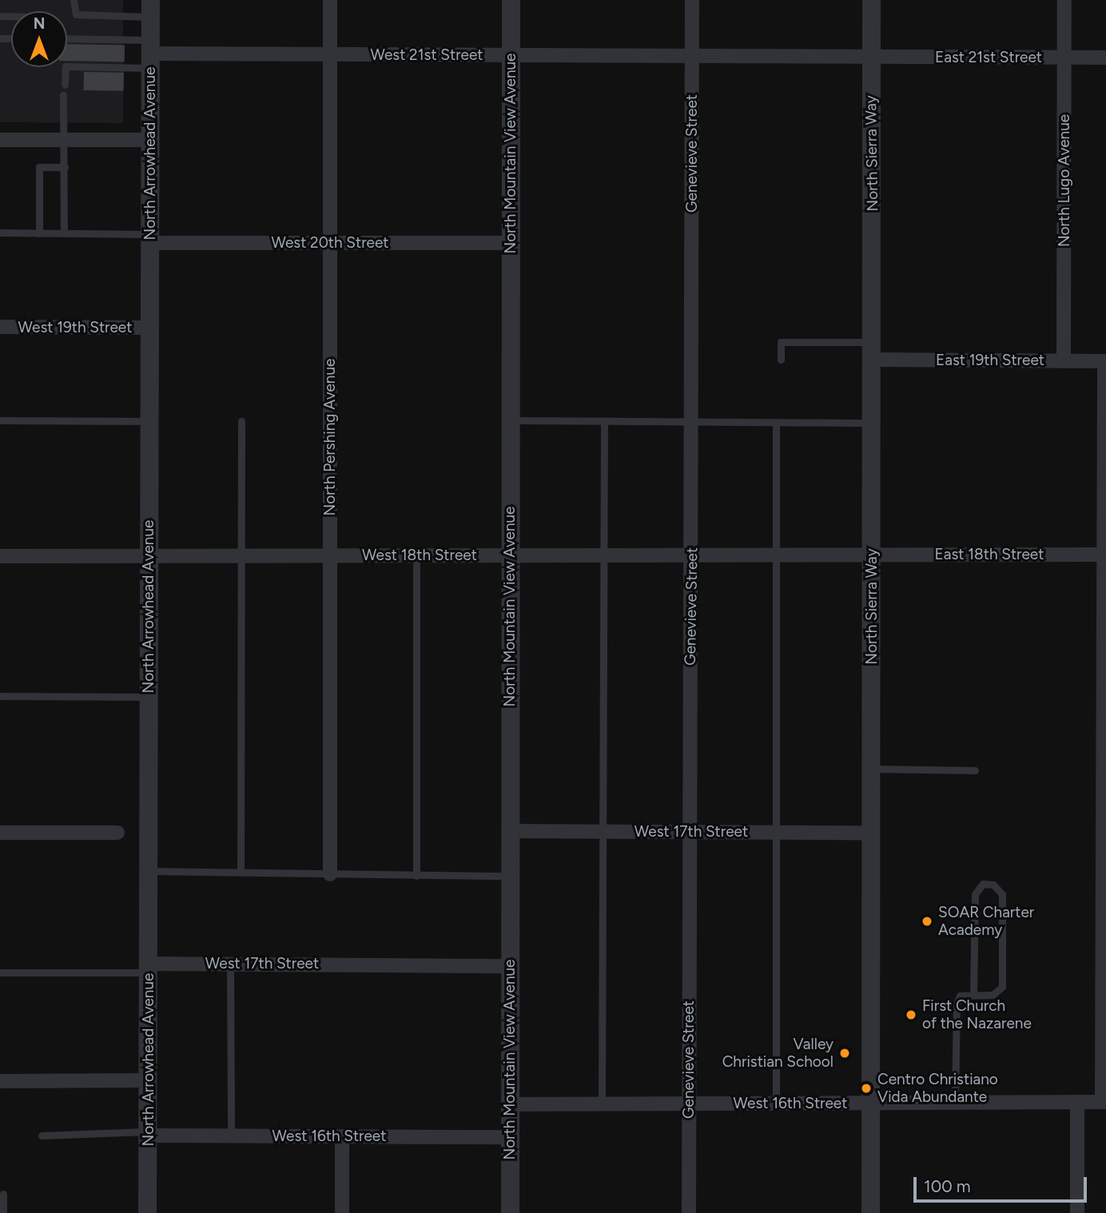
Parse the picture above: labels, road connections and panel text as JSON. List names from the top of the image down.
{
  "streets": {
    "street": [
      "West 21st Street",
      "East 21st Street",
      "North Arrowhead Avenue",
      "North Mountain View Avenue",
      "Genevieve Street",
      "North Sierra Way",
      "North Lugo Avenue",
      "West 20th Street",
      "West 19th Street",
      "East 19th Street",
      "North Pershing Avenue",
      "East 18th Street",
      "West 18th Street",
      "West 17th Street",
      "West 16th Street"
    ]
  },
  "crossings": [
    ["West 21st Street", "East 21st Street"],
    ["West 21st Street", "North Arrowhead Avenue"],
    ["West 21st Street", "North Mountain View Avenue"],
    ["West 21st Street", "Genevieve Street"],
    ["West 21st Street", "North Sierra Way"],
    ["West 21st Street", "North Pershing Avenue"],
    ["East 21st Street", "North Sierra Way"],
    ["East 21st Street", "North Lugo Avenue"],
    ["North Arrowhead Avenue", "West 20th Street"],
    ["North Arrowhead Avenue", "West 19th Street"],
    ["North Arrowhead Avenue", "West 18th Street"],
    ["North Arrowhead Avenue", "West 17th Street"],
    ["North Arrowhead Avenue", "West 16th Street"],
    ["North Mountain View Avenue", "West 20th Street"],
    ["North Mountain View Avenue", "West 18th Street"],
    ["North Mountain View Avenue", "West 17th Street"],
    ["North Mountain View Avenue", "West 16th Street"],
    ["Genevieve Street", "West 18th Street"],
    ["Genevieve Street", "West 17th Street"],
    ["Genevieve Street", "West 16th Street"],
    ["North Sierra Way", "East 19th Street"],
    ["North Sierra Way", "East 18th Street"],
    ["North Sierra Way", "West 18th Street"],
    ["North Sierra Way", "West 17th Street"],
    ["North Sierra Way", "West 16th Street"],
    ["North Lugo Avenue", "East 19th Street"],
    ["West 20th Street", "North Pershing Avenue"],
    ["North Pershing Avenue", "West 18th Street"],
    ["East 18th Street", "West 18th Street"]
  ],
  "places": [
    "SOAR Charter Academy",
    "First Church of the Nazarene",
    "Valley Christian School",
    "Centro Christiano Vida Abundante"
  ],
  "scale_bar": "100 m",
  "north": "top"
}
